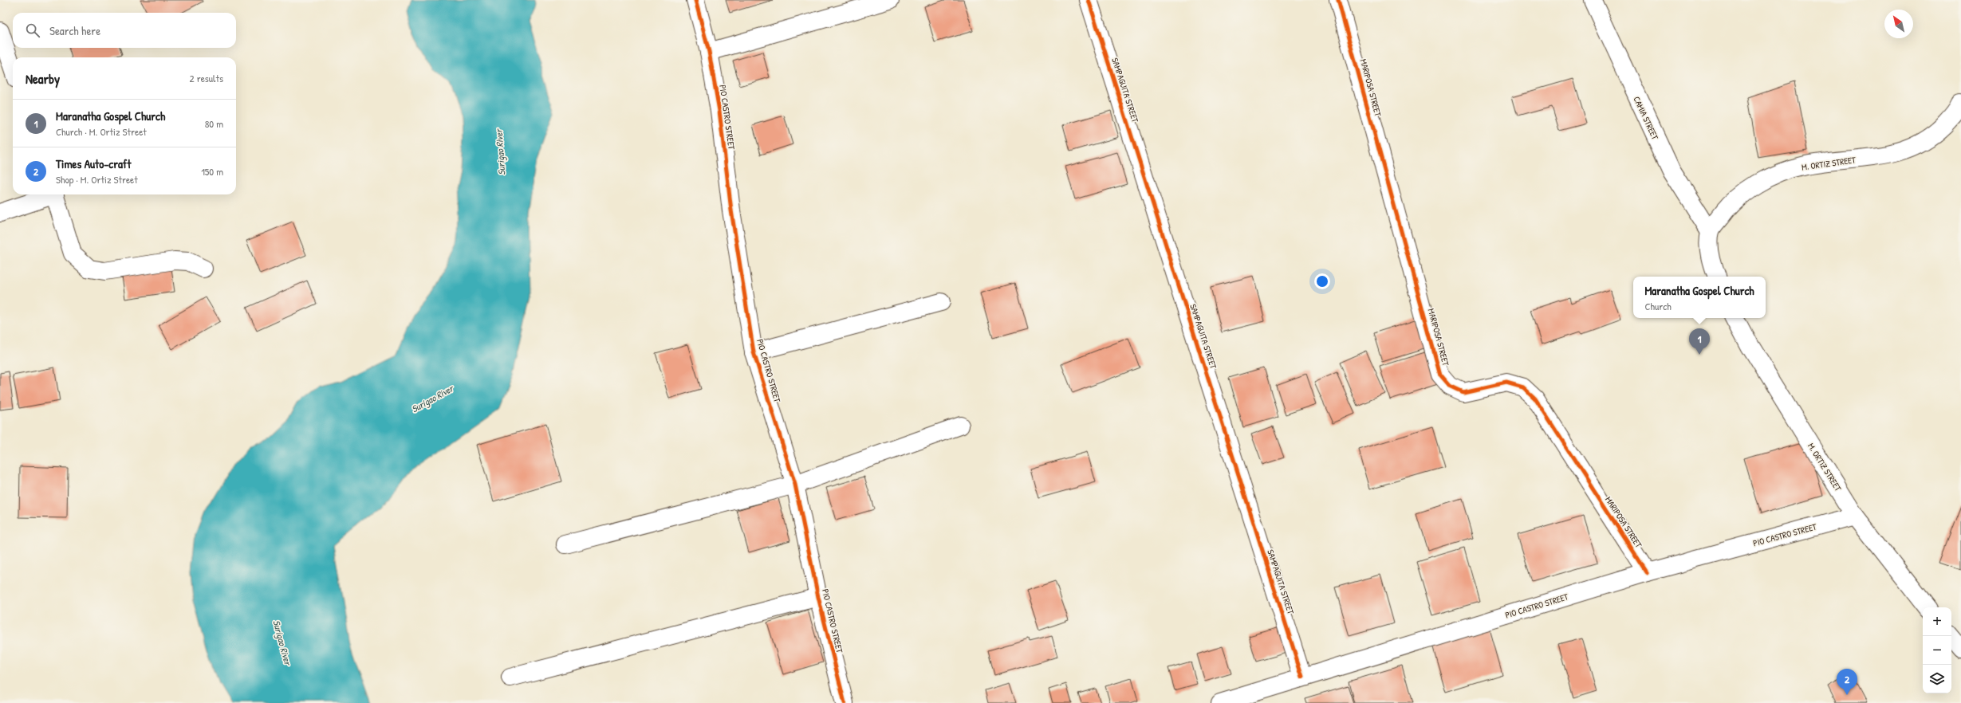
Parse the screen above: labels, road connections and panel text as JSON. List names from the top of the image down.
{
  "streets": {
    "street": [
      "MARIPOSA STREET",
      "SAMPAGUITA STREET",
      "PIO CASTRO STREET",
      "CAMIA STREET",
      "M. ORTIZ STREET"
    ]
  },
  "crossings": [
    ["MARIPOSA STREET", "PIO CASTRO STREET"],
    ["SAMPAGUITA STREET", "PIO CASTRO STREET"],
    ["PIO CASTRO STREET", "M. ORTIZ STREET"],
    ["CAMIA STREET", "M. ORTIZ STREET"]
  ],
  "water": ["Surigao River"],
  "north": "top left",
  "page": {
    "search": "Search here",
    "heading": ["Nearby", "2 results"],
    "list": [
      {
        "mark": "1",
        "name": "Maranatha Gospel Church",
        "note": "Church · M. Ortiz Street",
        "value": "80 m"
      },
      {
        "mark": "2",
        "name": "Times Auto-craft",
        "note": "Shop · M. Ortiz Street",
        "value": "150 m"
      }
    ],
    "popup": ["Maranatha Gospel Church", "Church"],
    "pins": ["1", "2"],
    "map_buttons": ["+", "−"]
  }
}
